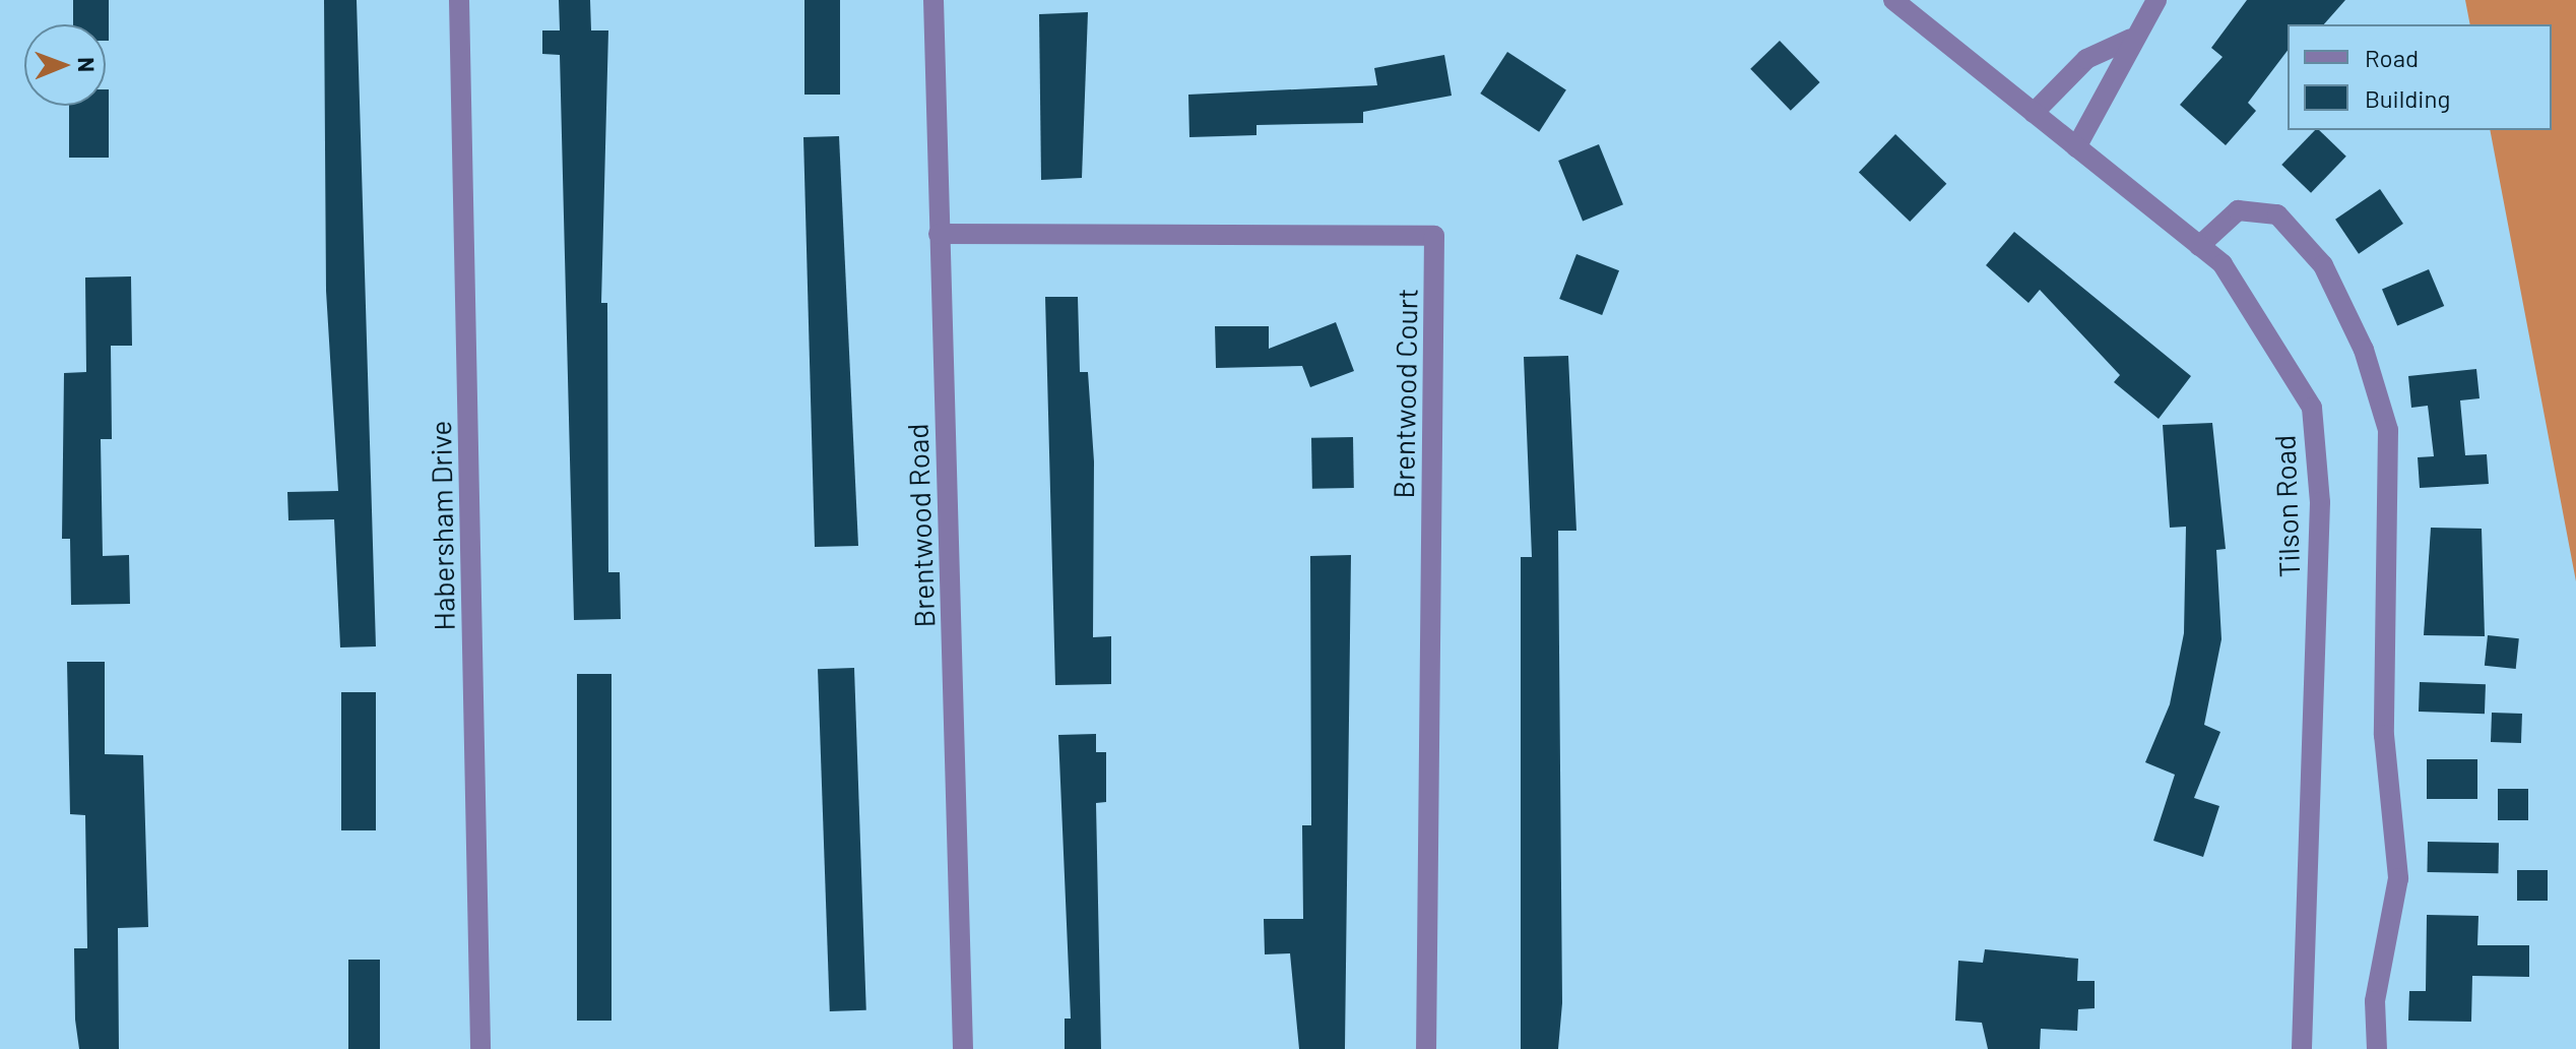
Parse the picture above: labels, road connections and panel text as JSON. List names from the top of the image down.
{
  "streets": {
    "street": [
      "Brentwood Court",
      "Tilson Road",
      "Habersham Drive",
      "Brentwood Road"
    ]
  },
  "crossings": [
    ["Brentwood Court", "Brentwood Road"]
  ],
  "legend": ["Road", "Building"],
  "north": "right"
}
